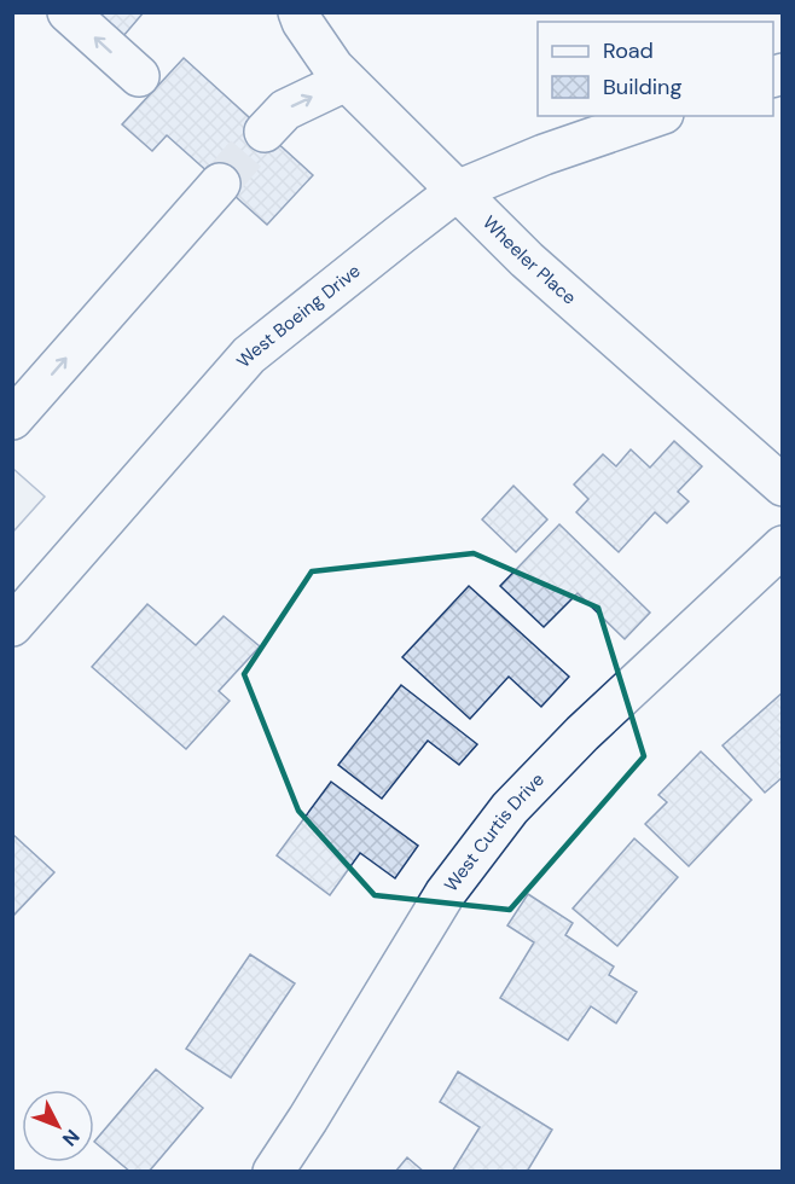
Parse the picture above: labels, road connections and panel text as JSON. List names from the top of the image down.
{
  "streets": {
    "street": ["Wheeler Place", "West Boeing Drive", "West Curtis Drive"]
  },
  "crossings": [
    ["Wheeler Place", "West Boeing Drive"]
  ],
  "legend": ["Road", "Building"],
  "north": "bottom right"
}
